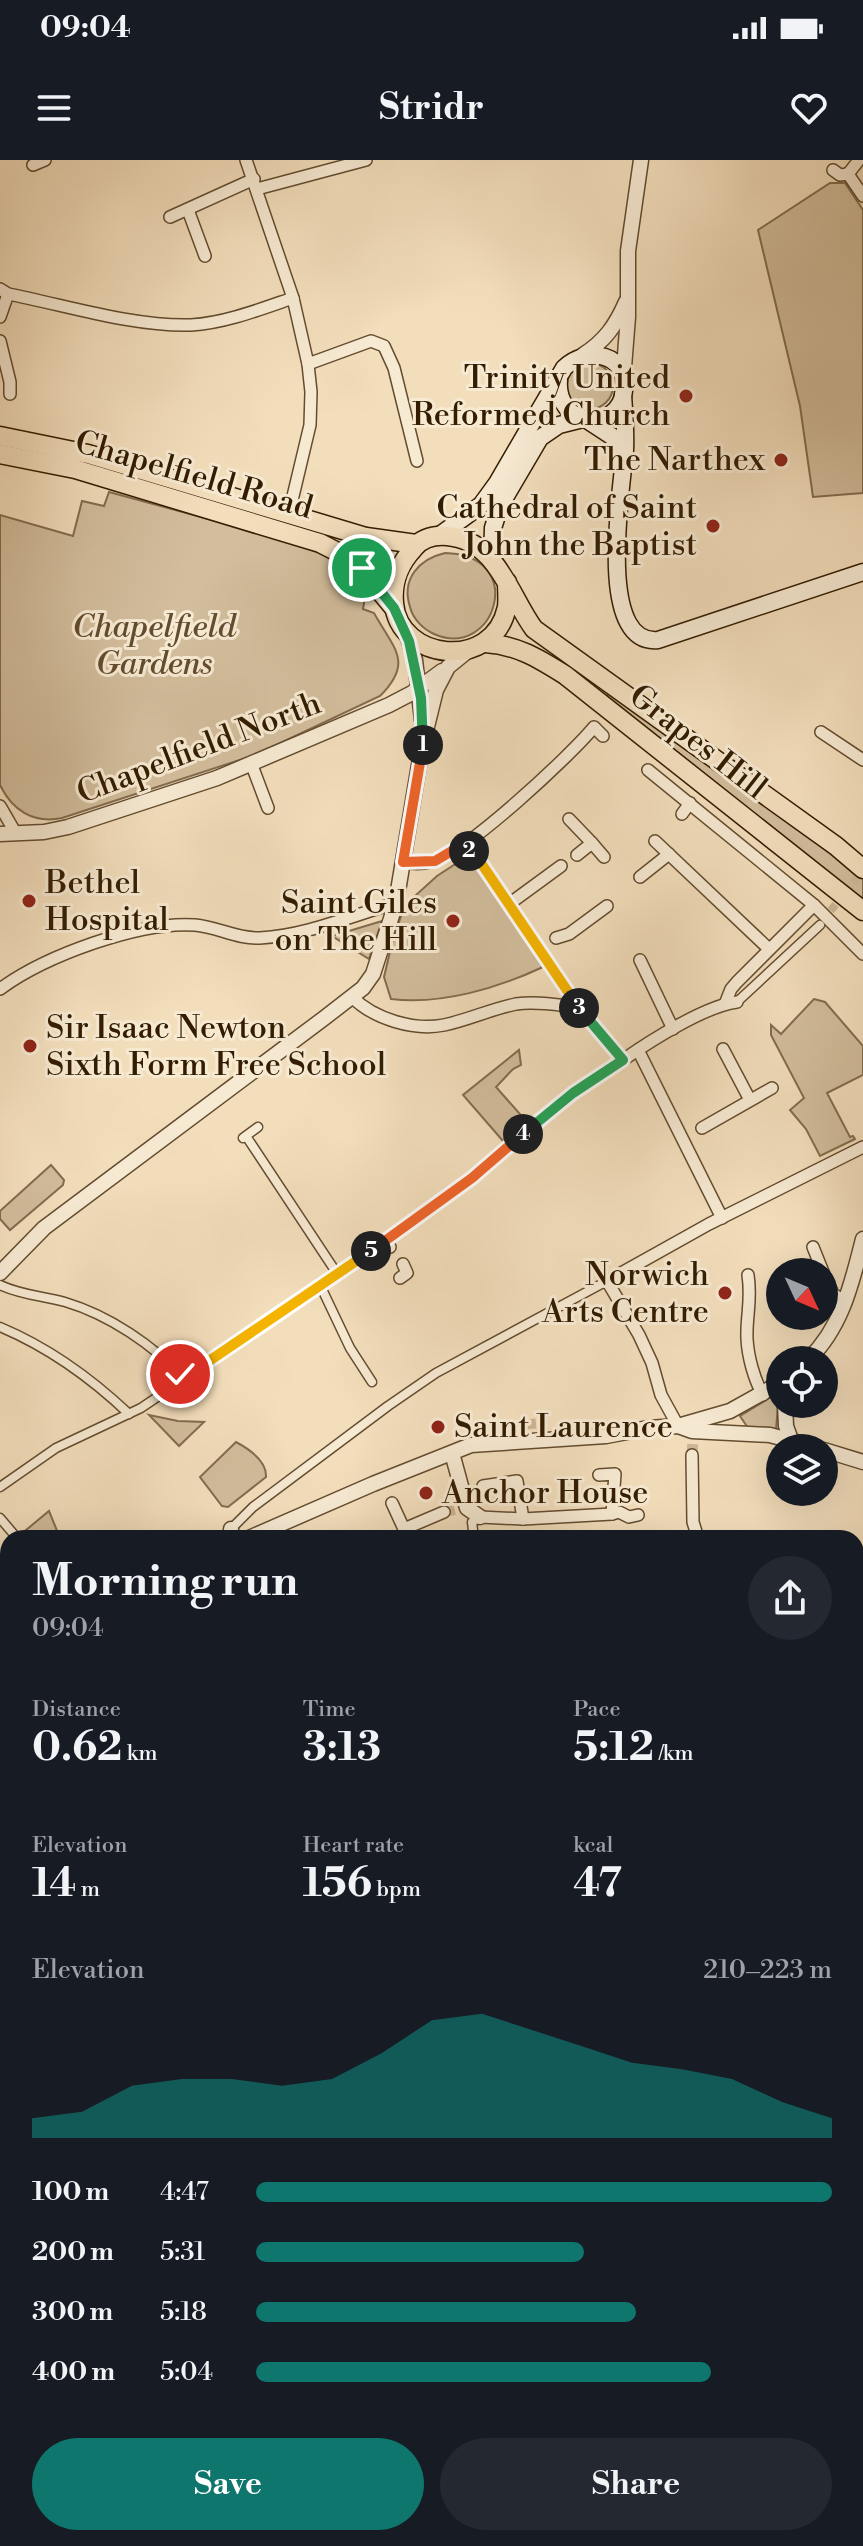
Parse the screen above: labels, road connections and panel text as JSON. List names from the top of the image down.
{
  "streets": {
    "main road": ["Chapelfield Road", "Grapes Hill"],
    "street": ["Chapelfield North"]
  },
  "crossings": [
    ["Chapelfield Road", "Grapes Hill"],
    ["Chapelfield Road", "Chapelfield North"],
    ["Grapes Hill", "Chapelfield North"]
  ],
  "parks": ["Chapelfield Gardens"],
  "places": [
    "Trinity United Reformed Church",
    "The Narthex",
    "Cathedral of Saint John the Baptist",
    "Bethel Hospital",
    "Saint Giles on The Hill",
    "Sir Isaac Newton Sixth Form Free School",
    "Norwich Arts Centre",
    "Saint Laurence",
    "Anchor House"
  ],
  "north": "bottom right",
  "page": {
    "status": "09:04",
    "header": "Stridr",
    "pins": [
      "1",
      "2",
      "3",
      "4",
      "5"
    ],
    "heading": ["Morning run", "09:04"],
    "stats": [
      ["Distance", "0.62 km"],
      ["Time", "3:13"],
      ["Pace", "5:12 /km"],
      ["Elevation", "14 m"],
      ["Heart rate", "156 bpm"],
      ["kcal", "47"]
    ],
    "chart": ["Elevation", "210–223 m"],
    "list": [
      {
        "name": "100 m",
        "note": "4:47"
      },
      {
        "name": "200 m",
        "note": "5:31"
      },
      {
        "name": "300 m",
        "note": "5:18"
      },
      {
        "name": "400 m",
        "note": "5:04"
      }
    ],
    "buttons": ["Save", "Share"]
  }
}
